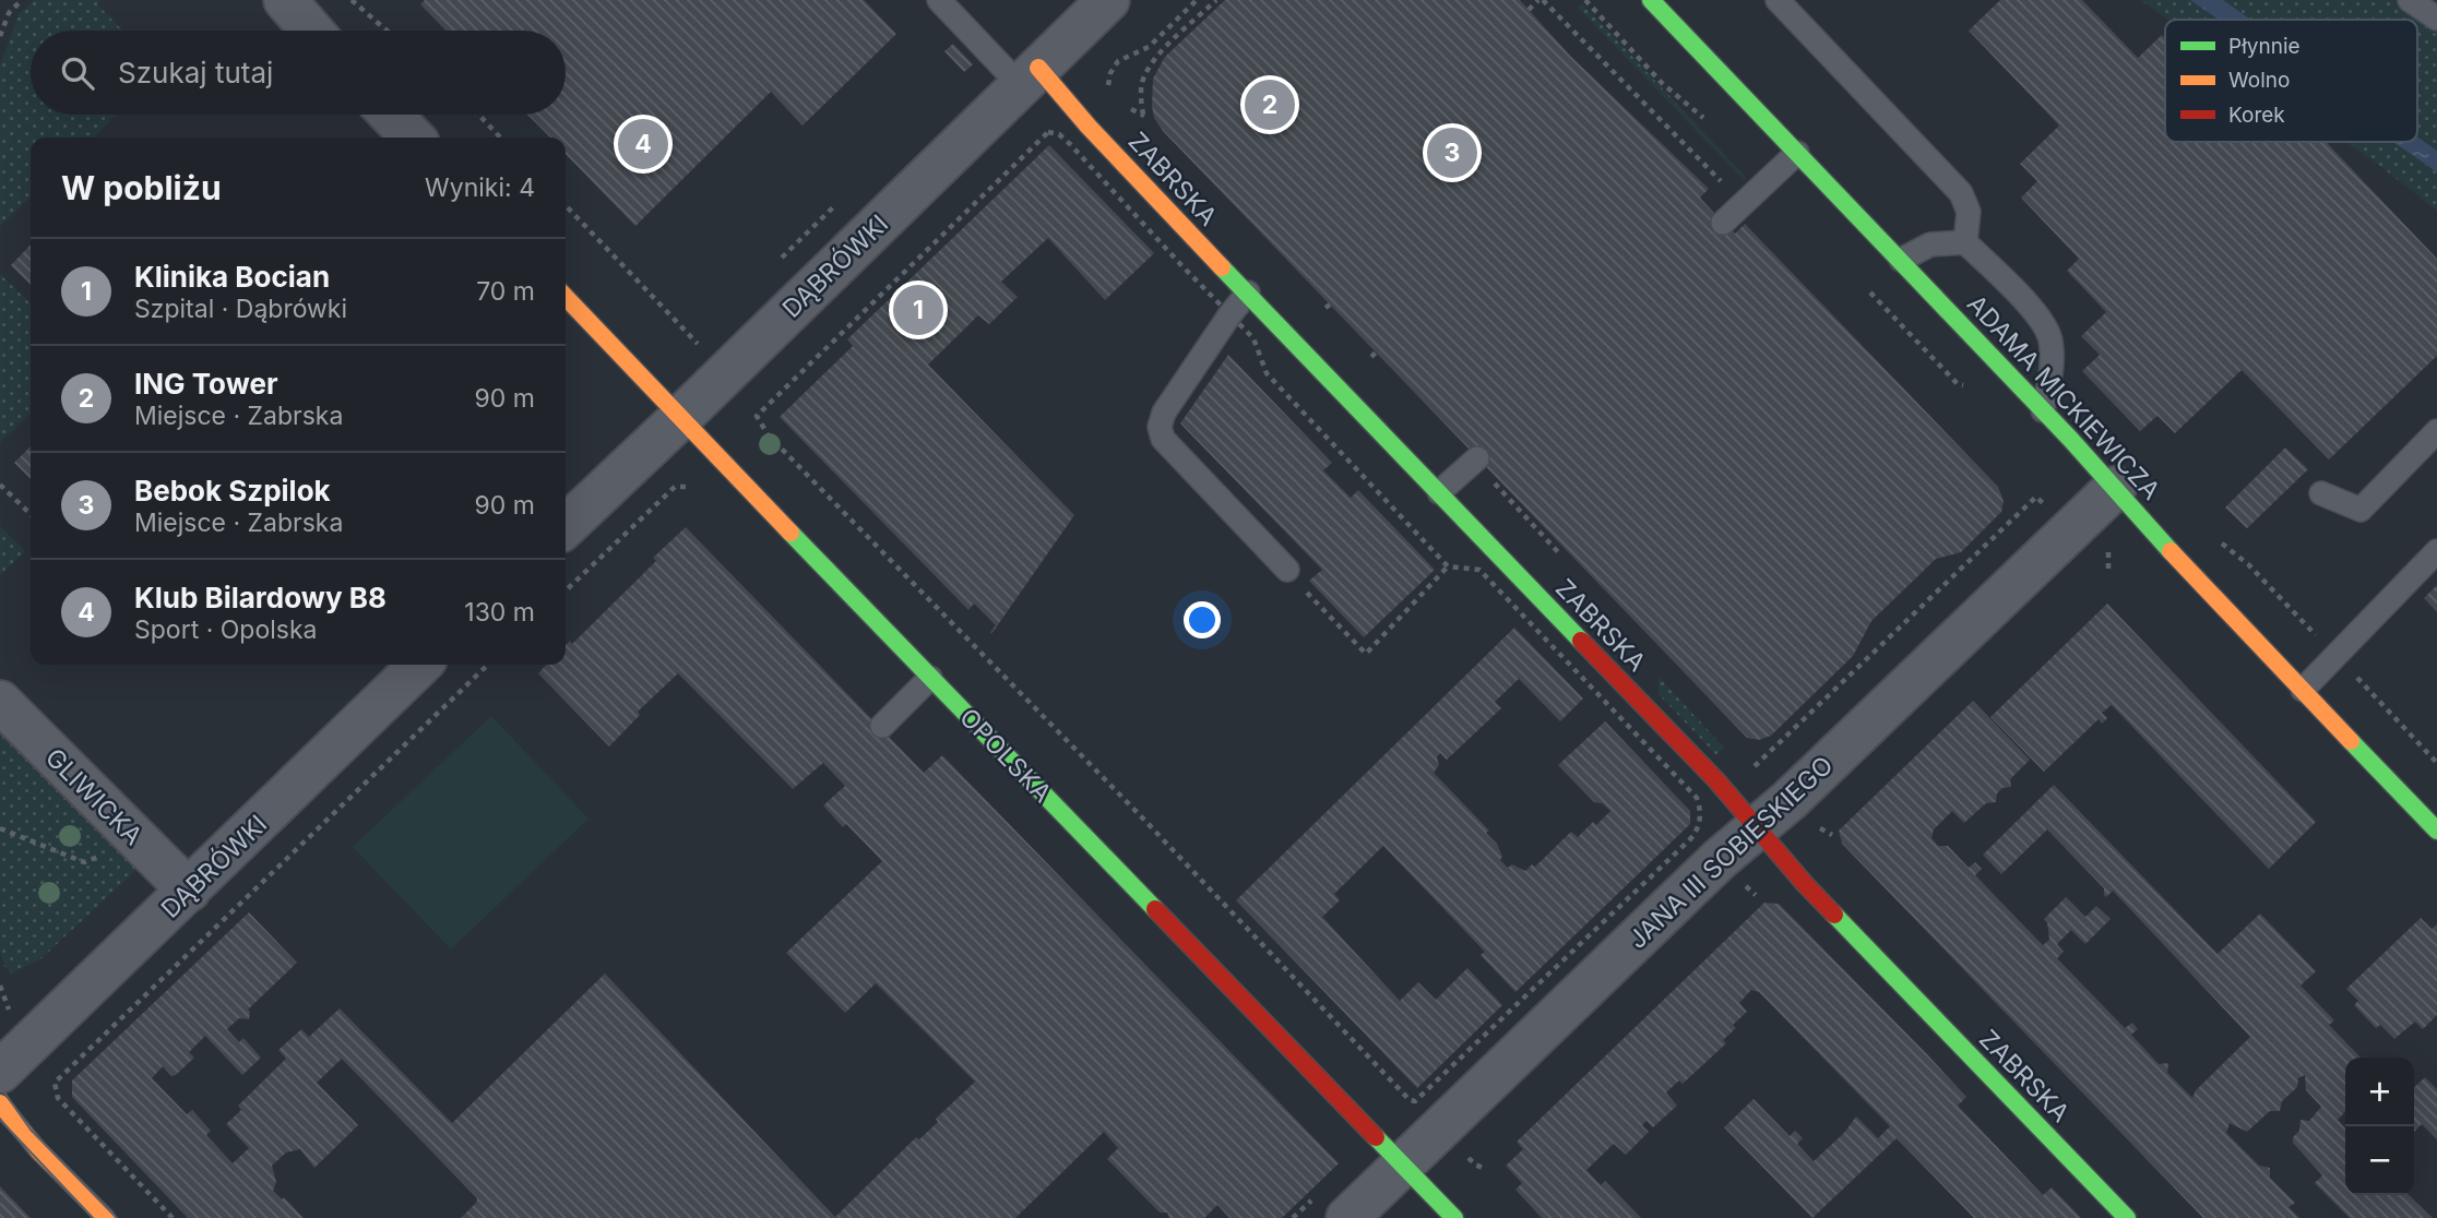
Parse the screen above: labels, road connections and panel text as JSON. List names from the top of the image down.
{
  "streets": {
    "street": [
      "ZABRSKA",
      "DĄBRÓWKI",
      "ADAMA MICKIEWICZA",
      "OPOLSKA",
      "GLIWICKA",
      "JANA III SOBIESKIEGO"
    ]
  },
  "crossings": [
    ["ZABRSKA", "DĄBRÓWKI"],
    ["ZABRSKA", "JANA III SOBIESKIEGO"],
    ["DĄBRÓWKI", "OPOLSKA"],
    ["DĄBRÓWKI", "GLIWICKA"],
    ["ADAMA MICKIEWICZA", "JANA III SOBIESKIEGO"],
    ["OPOLSKA", "JANA III SOBIESKIEGO"]
  ],
  "legend": ["Płynnie", "Wolno", "Korek"],
  "page": {
    "search": "Szukaj tutaj",
    "pins": [
      "2",
      "4",
      "3",
      "1"
    ],
    "heading": ["W pobliżu", "Wyniki: 4"],
    "list": [
      {
        "mark": "1",
        "name": "Klinika Bocian",
        "note": "Szpital · Dąbrówki",
        "value": "70 m"
      },
      {
        "mark": "2",
        "name": "ING Tower",
        "note": "Miejsce · Zabrska",
        "value": "90 m"
      },
      {
        "mark": "3",
        "name": "Bebok Szpilok",
        "note": "Miejsce · Zabrska",
        "value": "90 m"
      },
      {
        "mark": "4",
        "name": "Klub Bilardowy B8",
        "note": "Sport · Opolska",
        "value": "130 m"
      }
    ],
    "map_buttons": ["+", "−"]
  }
}
